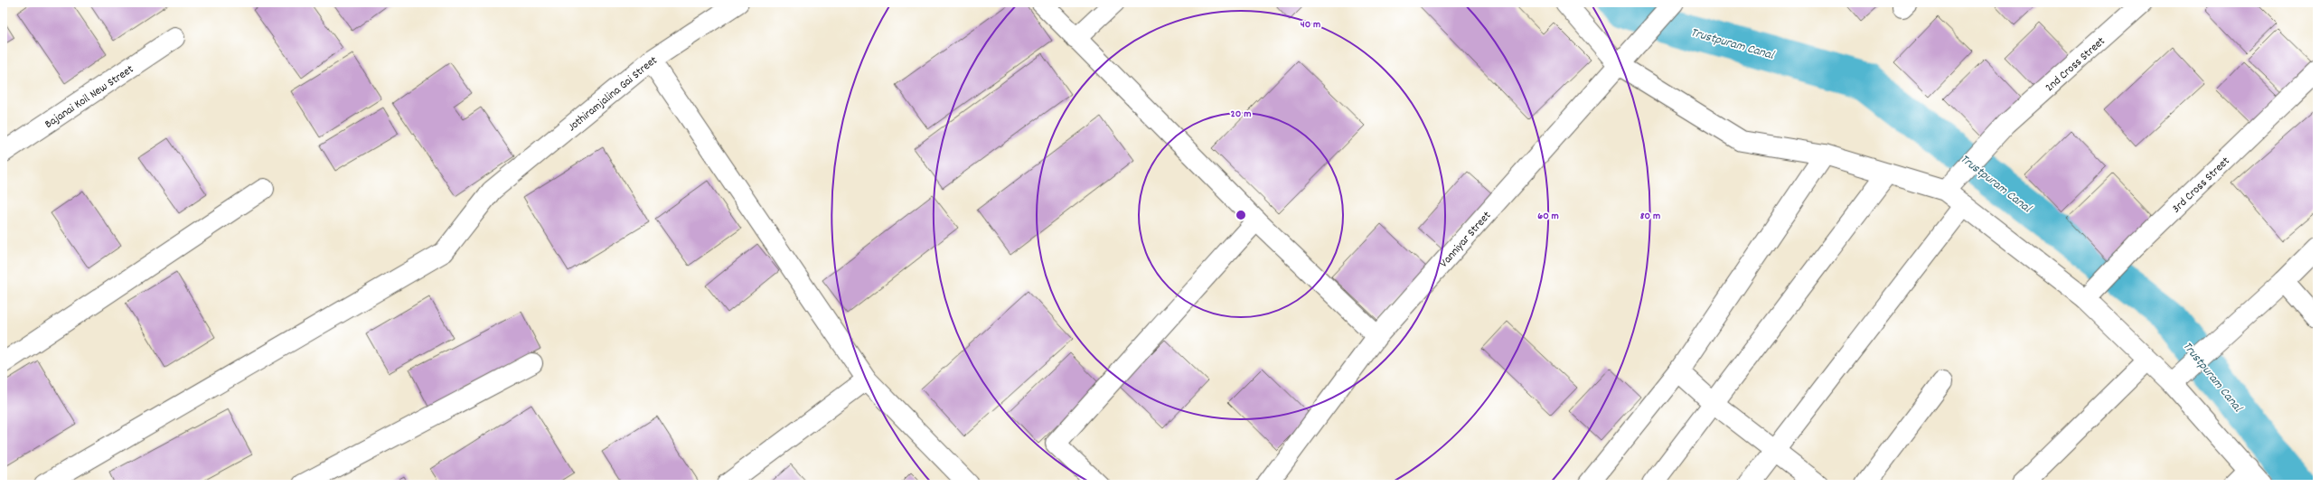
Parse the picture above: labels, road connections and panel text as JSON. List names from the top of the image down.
{
  "streets": {
    "street": [
      "2nd Cross Street",
      "Jothiramjalina Gai Street",
      "Bajanai Koil New Street",
      "3rd Cross Street",
      "Vanniyar Street"
    ]
  },
  "water": ["Trustpuram Canal"],
  "rings": [
    "40 m",
    "20 m",
    "60 m",
    "80 m"
  ]
}
